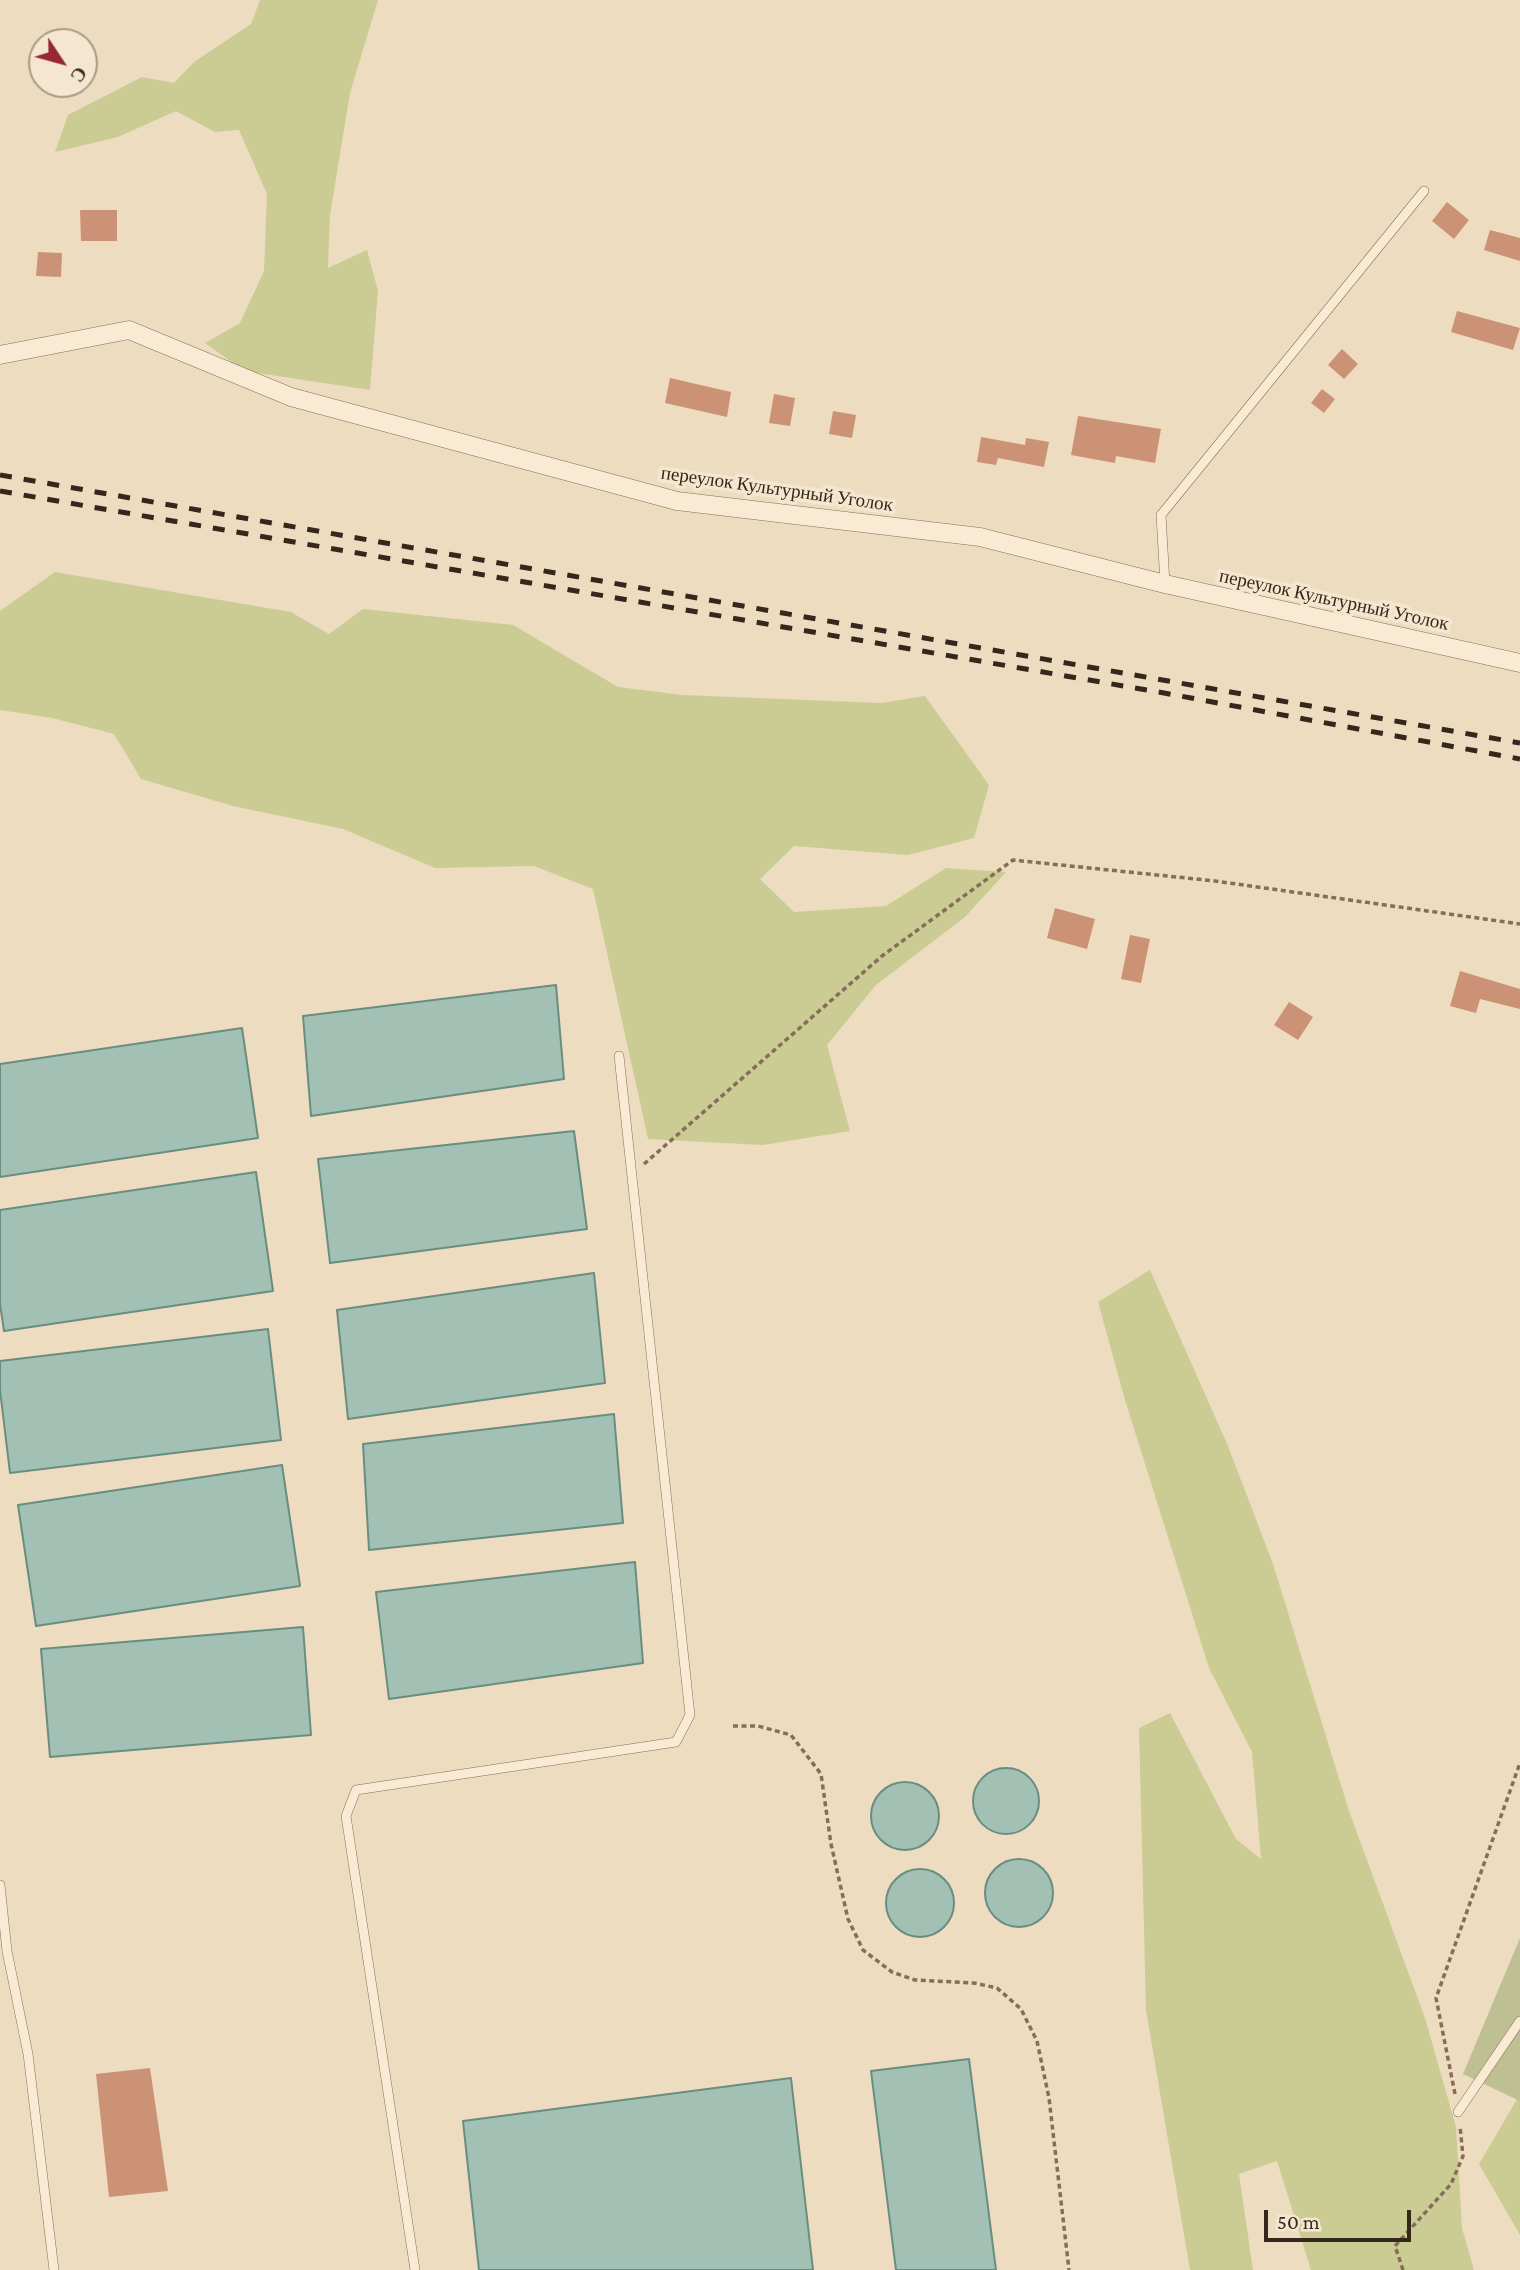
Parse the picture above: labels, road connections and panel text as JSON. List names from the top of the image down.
{
  "streets": {
    "street": ["переулок Культурный Уголок"]
  },
  "scale_bar": "50 m",
  "north": "bottom right"
}
